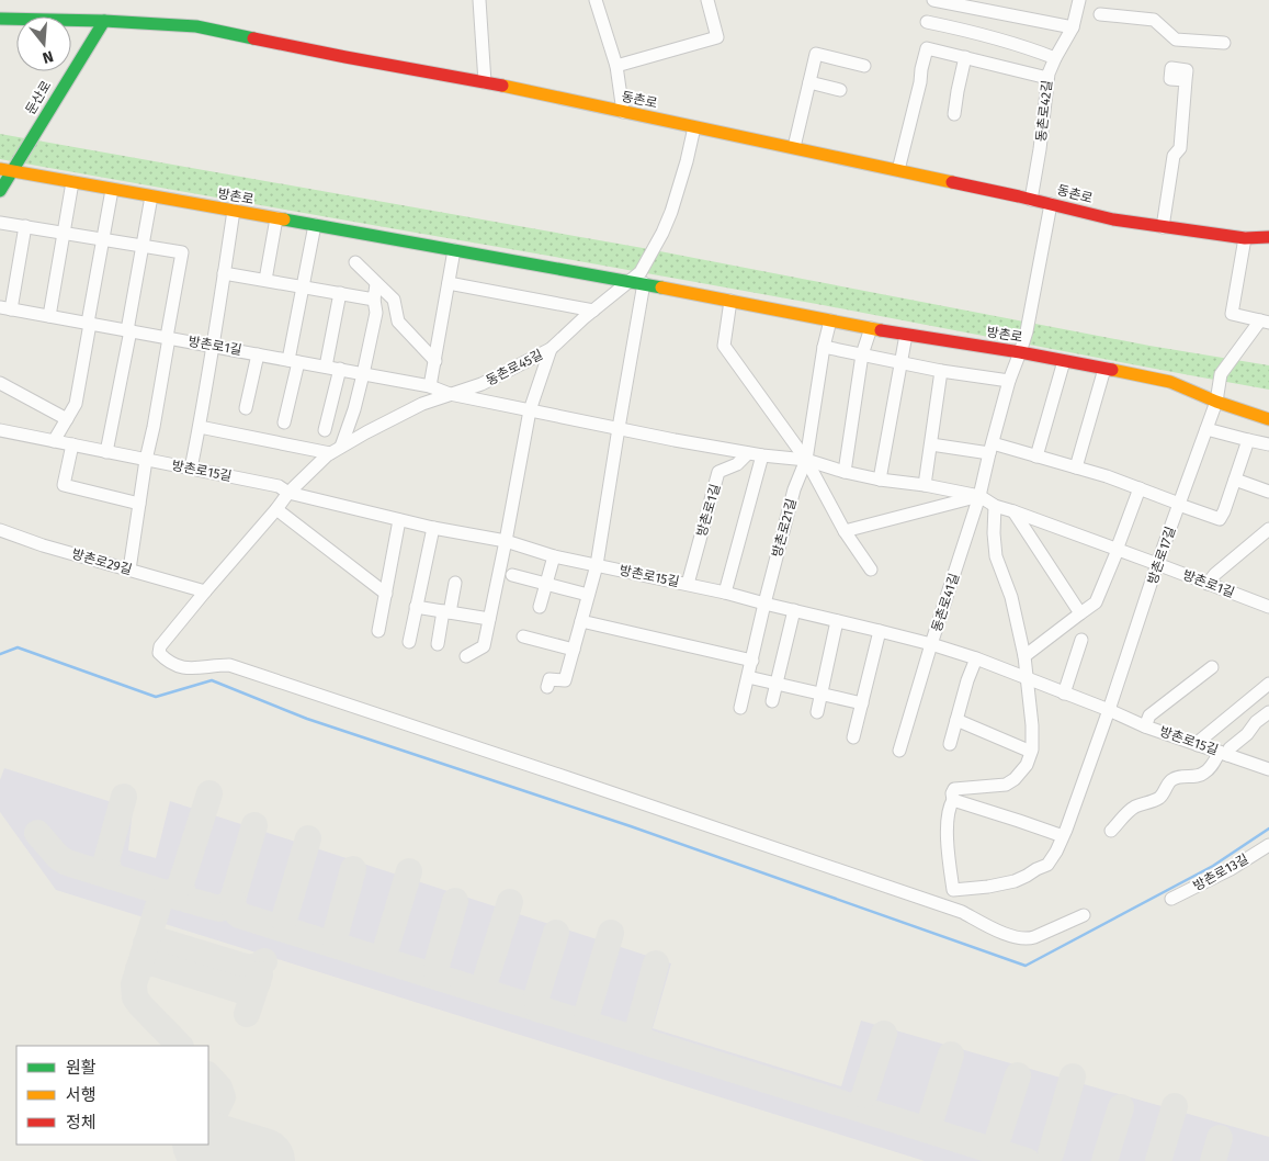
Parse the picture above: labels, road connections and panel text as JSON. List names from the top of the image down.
{
  "streets": {
    "street": [
      "둔산로",
      "동촌로",
      "동촌로42길",
      "방촌로",
      "방촌로1길",
      "동촌로45길",
      "방촌로15길",
      "방촌로21길",
      "방촌로17길",
      "방촌로29길",
      "동촌로41길",
      "방촌로13길"
    ]
  },
  "crossings": [
    ["둔산로", "동촌로"],
    ["둔산로", "방촌로"],
    ["동촌로", "동촌로42길"],
    ["동촌로", "동촌로45길"],
    ["동촌로", "동촌로41길"],
    ["방촌로", "동촌로45길"],
    ["방촌로", "방촌로21길"],
    ["방촌로", "방촌로17길"],
    ["방촌로", "동촌로41길"],
    ["방촌로1길", "동촌로45길"],
    ["방촌로1길", "방촌로15길"],
    ["방촌로1길", "방촌로21길"],
    ["방촌로1길", "방촌로17길"],
    ["방촌로1길", "동촌로41길"],
    ["동촌로45길", "방촌로15길"],
    ["동촌로45길", "방촌로29길"],
    ["방촌로15길", "방촌로21길"],
    ["방촌로15길", "방촌로17길"],
    ["방촌로15길", "동촌로41길"]
  ],
  "legend": ["원활", "서행", "정체"],
  "north": "bottom"
}
